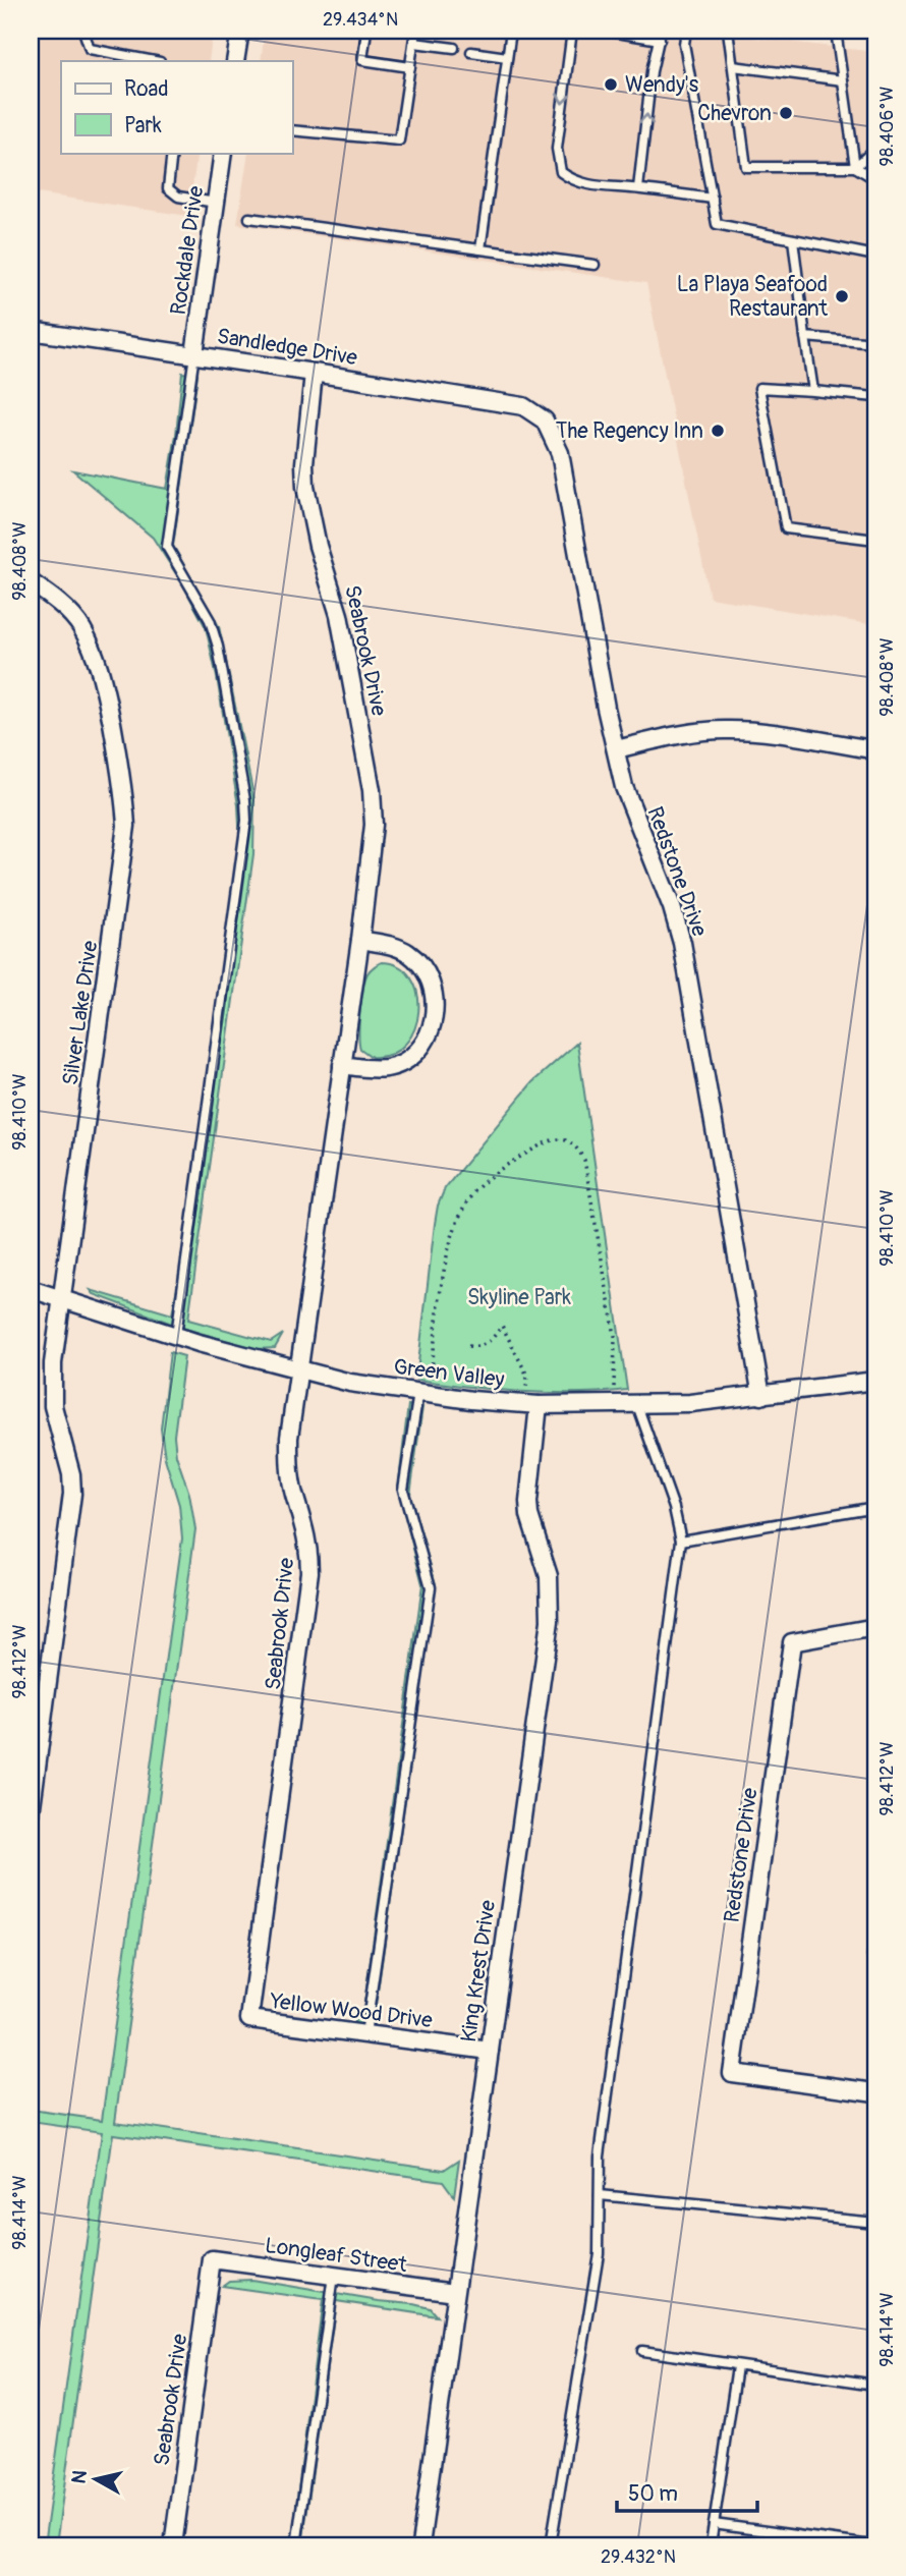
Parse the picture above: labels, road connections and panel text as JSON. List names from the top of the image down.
{
  "streets": {
    "street": [
      "Rockdale Drive",
      "Sandledge Drive",
      "Seabrook Drive",
      "Redstone Drive",
      "Silver Lake Drive",
      "Green Valley",
      "King Krest Drive",
      "Yellow Wood Drive",
      "Longleaf Street"
    ]
  },
  "crossings": [
    ["Rockdale Drive", "Sandledge Drive"],
    ["Sandledge Drive", "Seabrook Drive"],
    ["Sandledge Drive", "Redstone Drive"],
    ["Seabrook Drive", "Green Valley"],
    ["Seabrook Drive", "Yellow Wood Drive"],
    ["Seabrook Drive", "Longleaf Street"],
    ["Redstone Drive", "Green Valley"],
    ["Silver Lake Drive", "Green Valley"],
    ["Green Valley", "King Krest Drive"],
    ["King Krest Drive", "Yellow Wood Drive"],
    ["King Krest Drive", "Longleaf Street"]
  ],
  "parks": ["Skyline Park"],
  "places": [
    "Wendy's",
    "Chevron",
    "La Playa Seafood Restaurant",
    "The Regency Inn"
  ],
  "legend": ["Road", "Park"],
  "scale_bar": "50 m",
  "north": "left",
  "coordinates": [
    "29.434°N",
    "98.406°W",
    "98.408°W",
    "98.410°W",
    "98.412°W",
    "98.414°W",
    "29.432°N"
  ]
}
